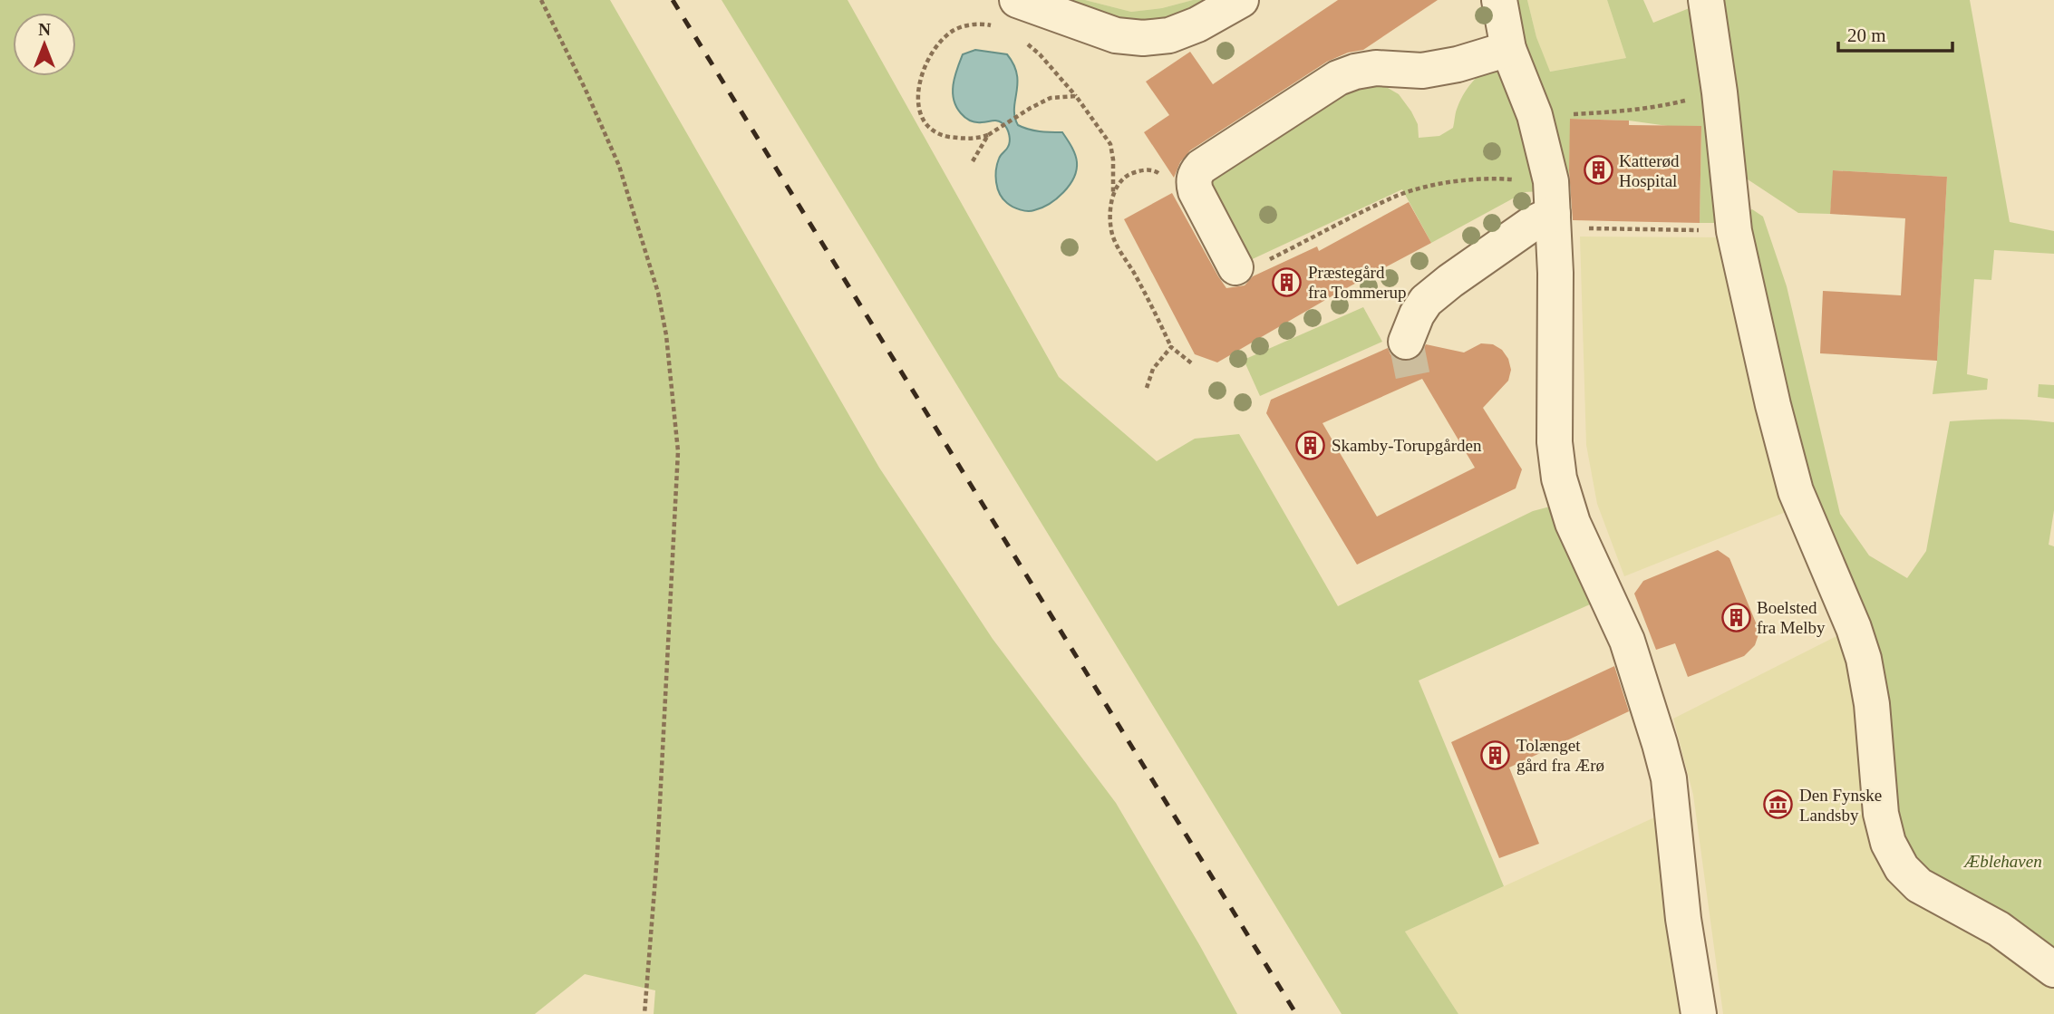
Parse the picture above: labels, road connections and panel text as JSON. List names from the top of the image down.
{
  "parks": ["Æblehaven"],
  "places": {
    "building": [
      "Katterød Hospital",
      "Præstegård fra Tommerup",
      "Skamby-Torupgården",
      "Boelsted fra Melby",
      "Tolænget gård fra Ærø"
    ],
    "museum": ["Den Fynske Landsby"]
  },
  "scale_bar": "20 m",
  "north": "top"
}
